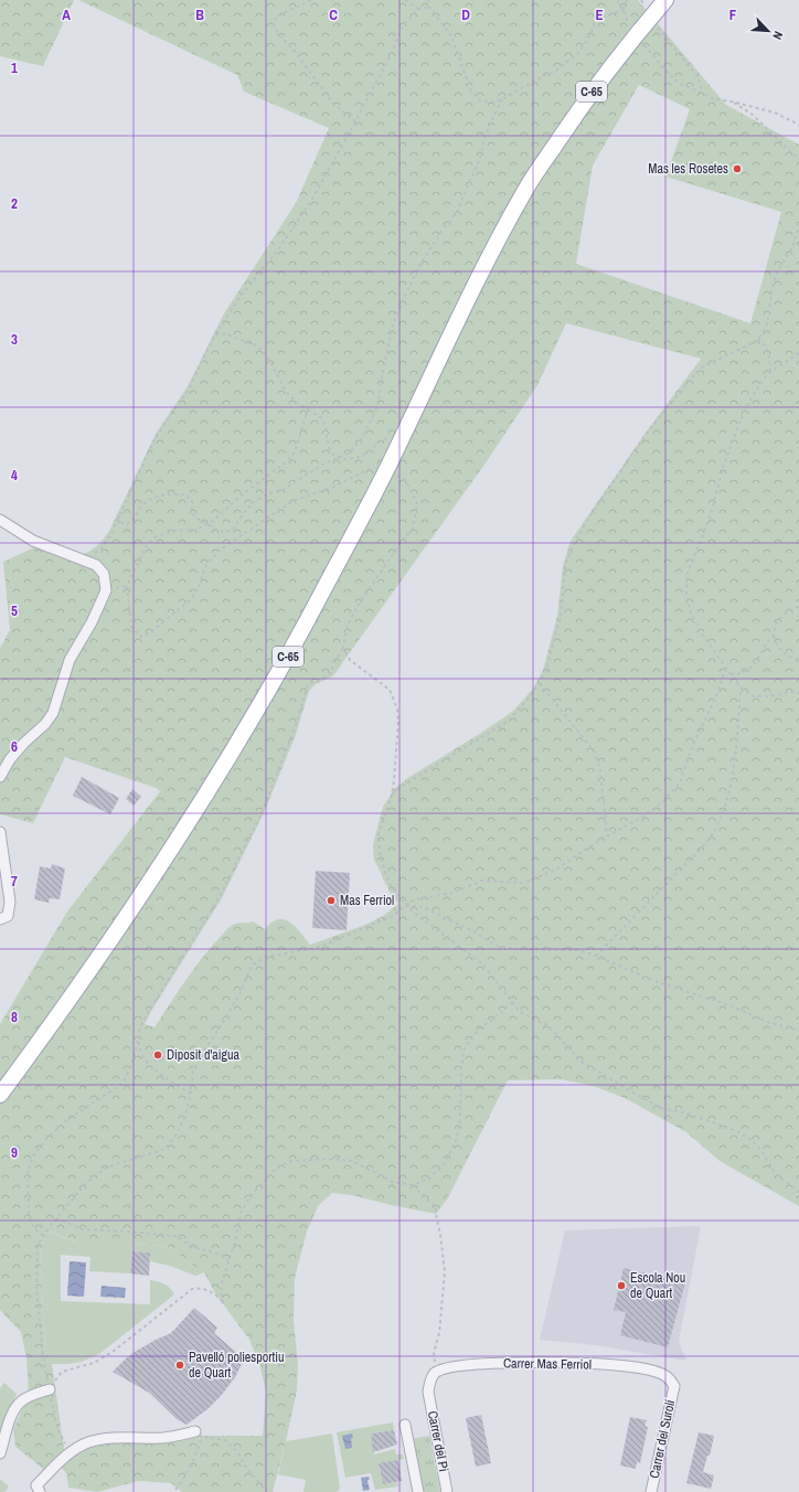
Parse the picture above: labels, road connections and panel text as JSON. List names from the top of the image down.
{
  "streets": {
    "main road": ["C-65"],
    "street": ["Carrer Mas Ferriol", "Carrer del Surolí", "Carrer del Pi"]
  },
  "crossings": [
    ["Carrer Mas Ferriol", "Carrer del Surolí"],
    ["Carrer Mas Ferriol", "Carrer del Pi"]
  ],
  "places": [
    "Mas les Rosetes",
    "Mas Ferriol",
    "Diposit d'aigua",
    "Escola Nou de Quart",
    "Pavelló poliesportiu de Quart"
  ],
  "north": "bottom right",
  "grid": {
    "columns": [
      "A",
      "B",
      "C",
      "D",
      "E",
      "F"
    ],
    "rows": [
      "1",
      "2",
      "3",
      "4",
      "5",
      "6",
      "7",
      "8",
      "9"
    ]
  }
}
